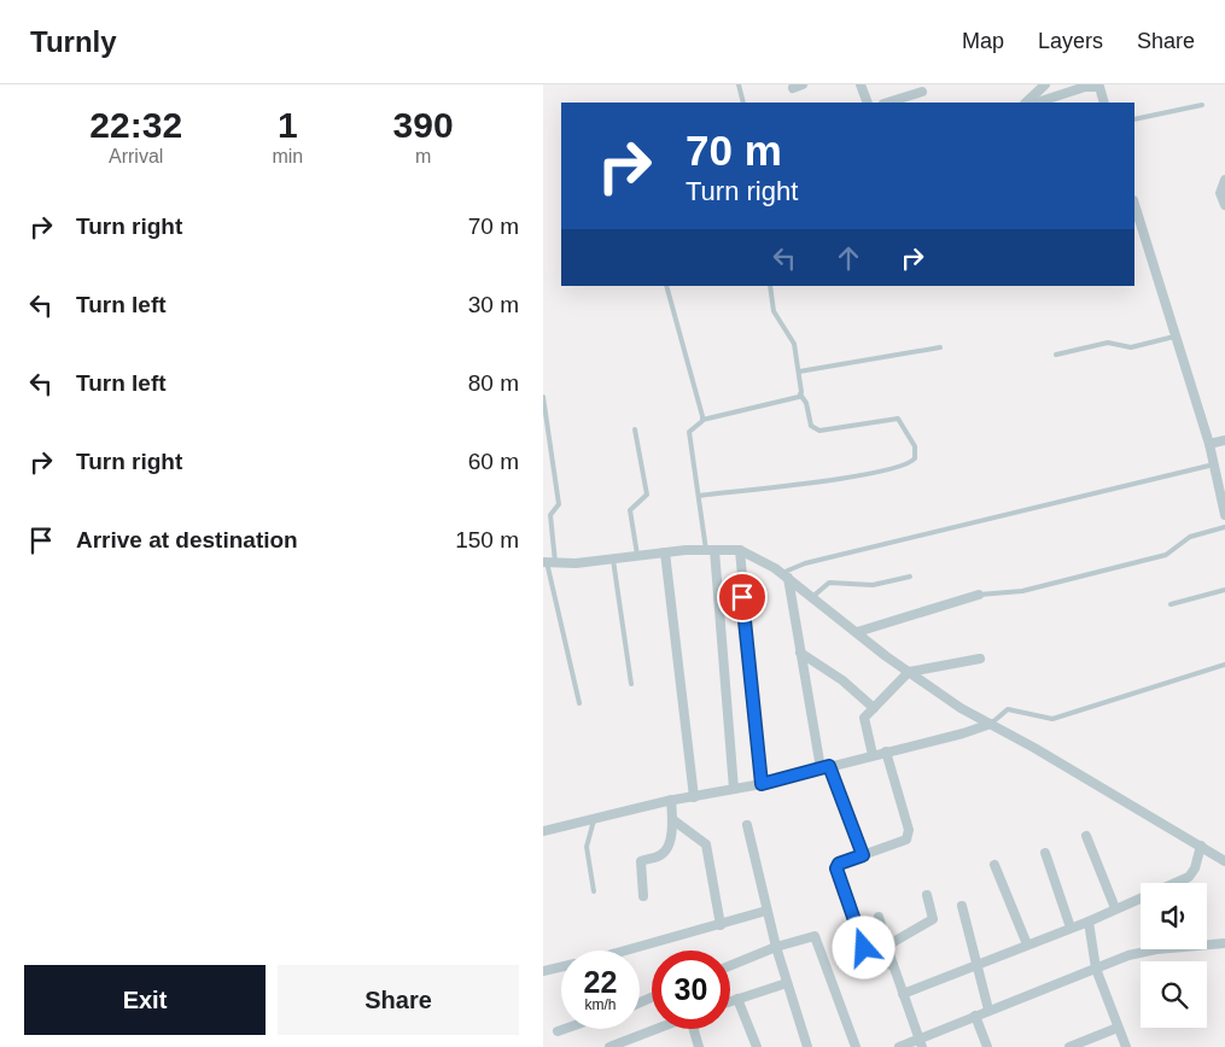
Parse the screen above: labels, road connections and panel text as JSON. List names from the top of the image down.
{
  "page": {
    "header": "Turnly",
    "nav": ["Map", "Layers", "Share"],
    "eta": [
      "22:32",
      "Arrival",
      "1",
      "min",
      "390",
      "m"
    ],
    "turn": ["70 m", "Turn right"],
    "list": [
      {
        "name": "Turn right",
        "value": "70 m"
      },
      {
        "name": "Turn left",
        "value": "30 m"
      },
      {
        "name": "Turn left",
        "value": "80 m"
      },
      {
        "name": "Turn right",
        "value": "60 m"
      },
      {
        "name": "Arrive at destination",
        "value": "150 m"
      }
    ],
    "speed": "22 km/h",
    "limit": "30",
    "buttons": ["Exit", "Share"]
  }
}
